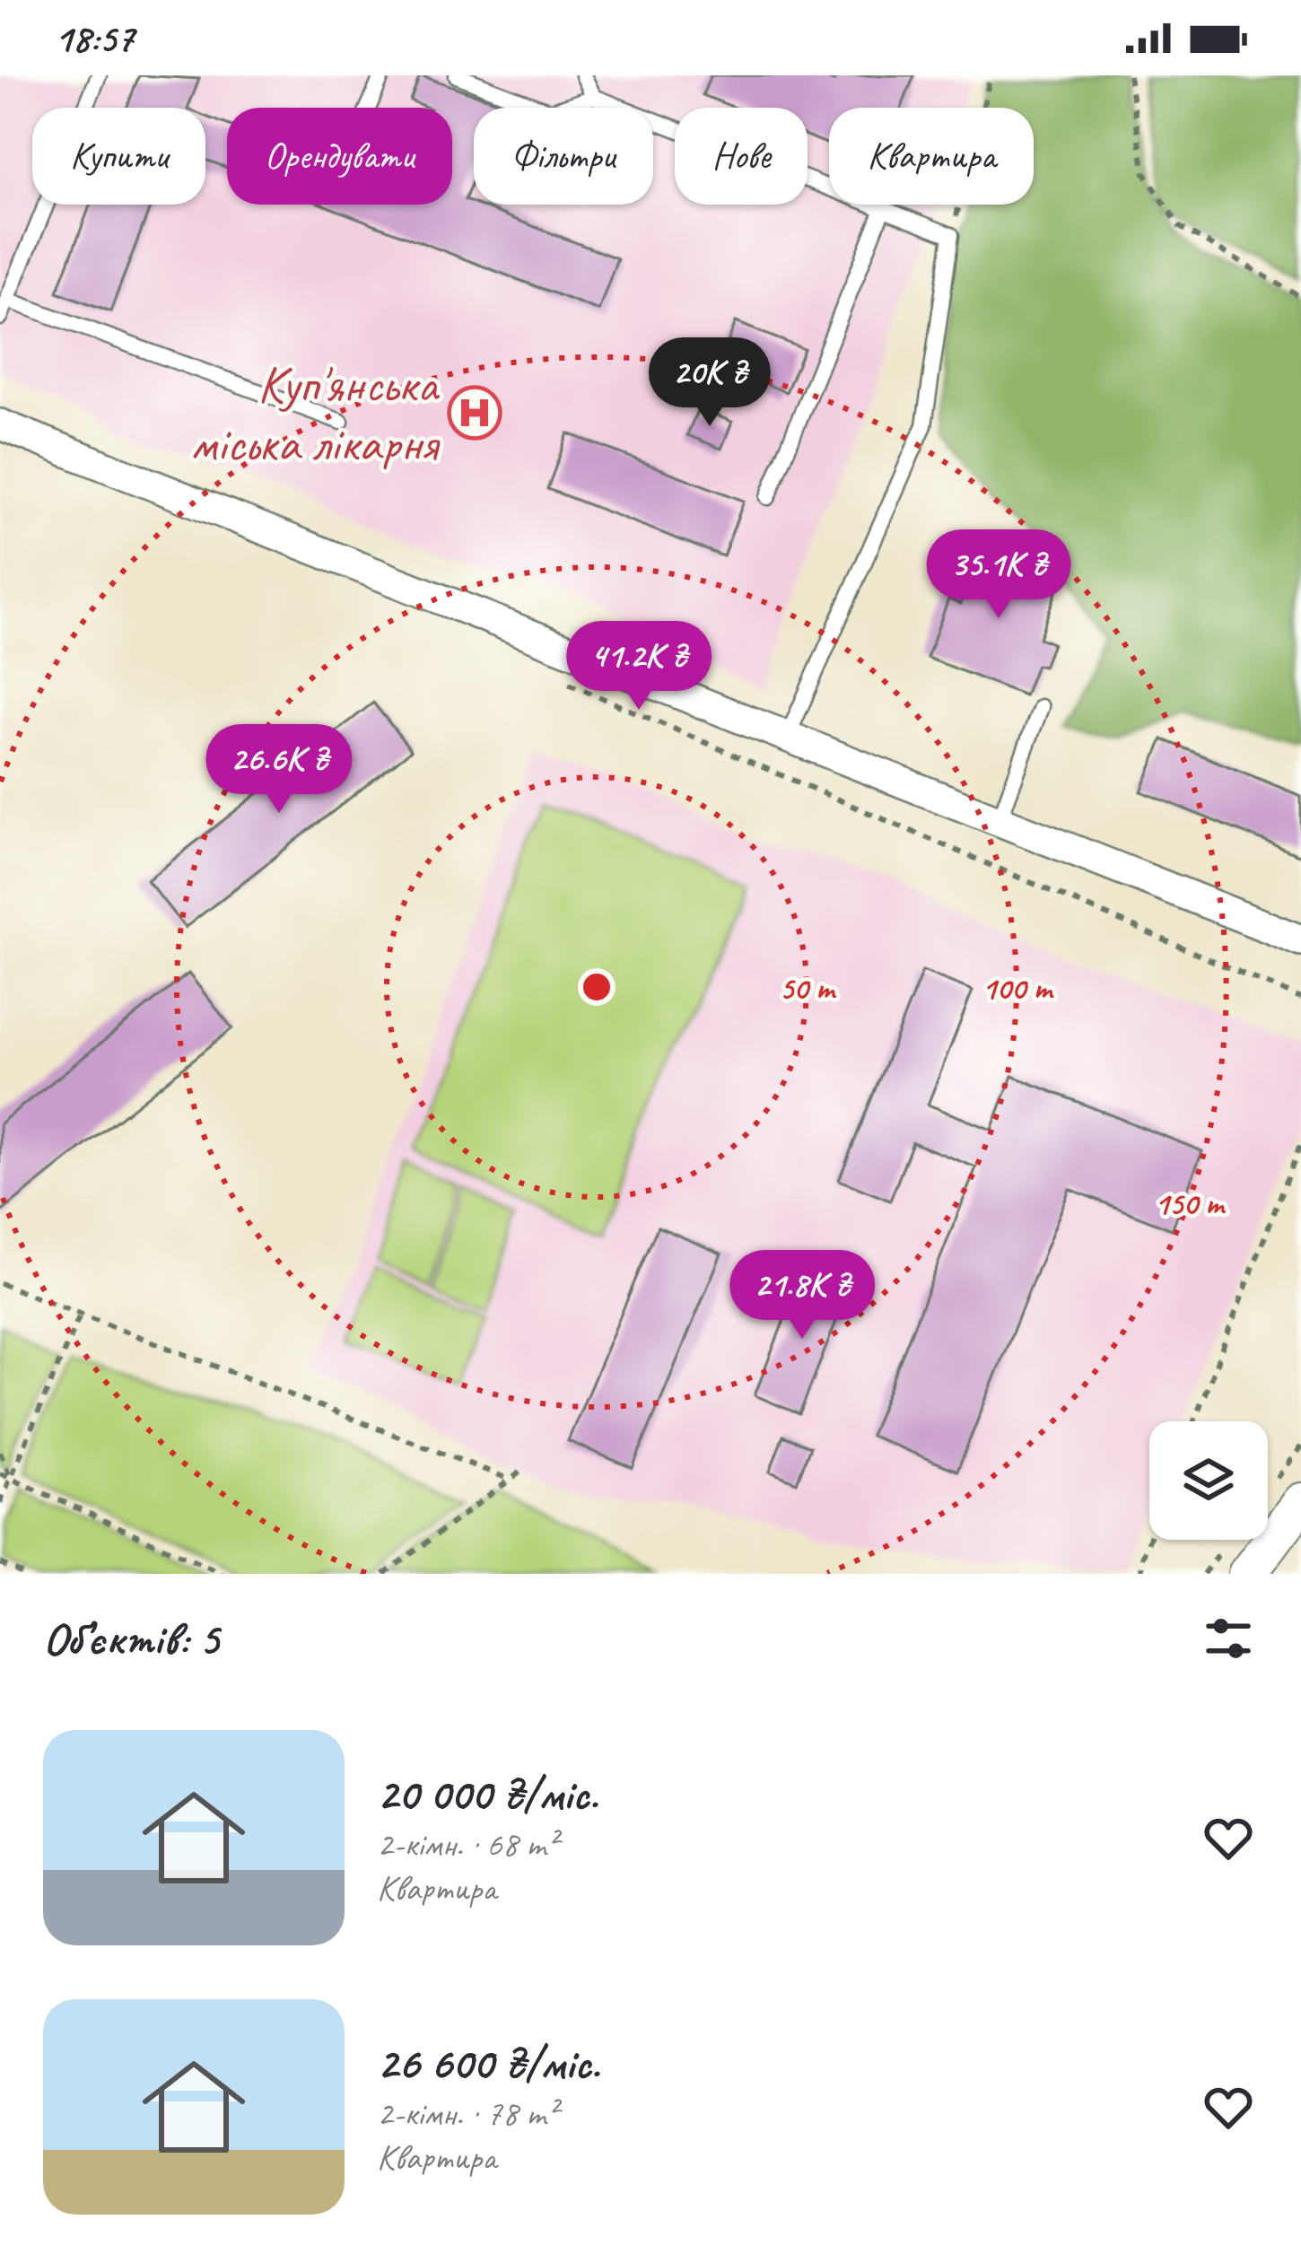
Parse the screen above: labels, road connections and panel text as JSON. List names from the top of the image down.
{
  "places": {
    "hospital": ["Куп'янська міська лікарня"]
  },
  "page": {
    "status": "18:57",
    "chip": [
      "Купити",
      "Орендувати",
      "Фільтри",
      "Нове",
      "Квартира"
    ],
    "price": [
      "20K ₴",
      "35.1K ₴",
      "41.2K ₴",
      "26.6K ₴",
      "21.8K ₴"
    ],
    "heading": "Об’єктів: 5",
    "list": [
      {
        "name": "20 000 ₴/міс.",
        "note": "2-кімн. · 68 m² · Квартира"
      },
      {
        "name": "26 600 ₴/міс.",
        "note": "2-кімн. · 78 m² · Квартира"
      }
    ]
  },
  "rings": ["50 m", "100 m", "150 m"]
}
